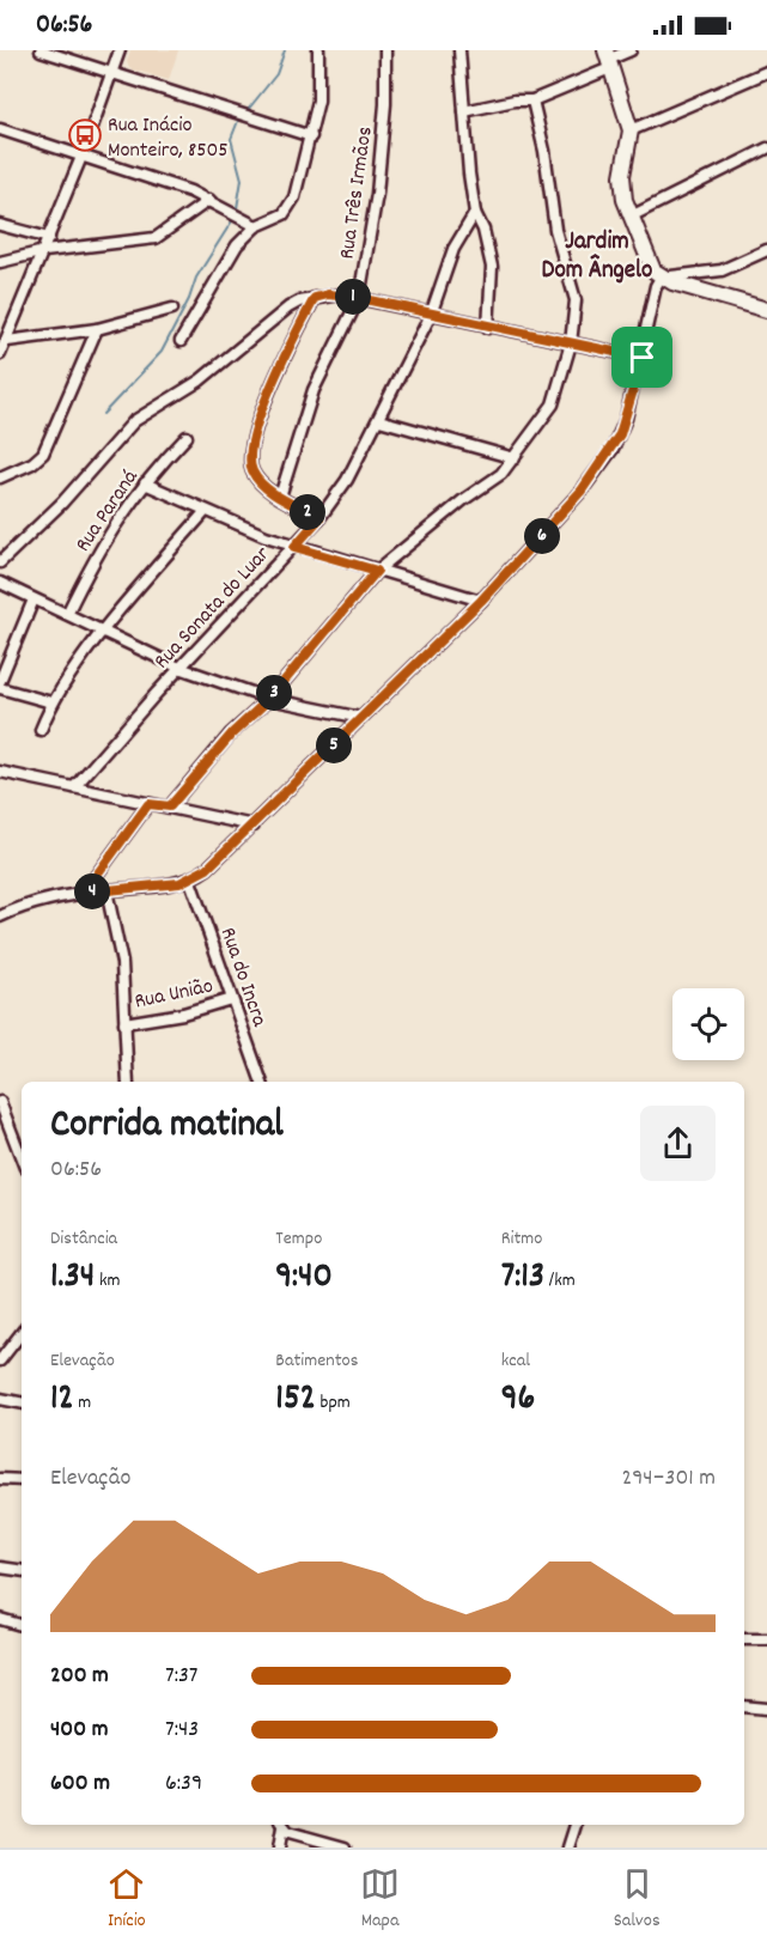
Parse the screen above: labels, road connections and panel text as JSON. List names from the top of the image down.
{
  "streets": {
    "street": [
      "Rua Três Irmãos",
      "Rua Paraná",
      "Rua Sonata do Luar",
      "Rua do Incra",
      "Rua União"
    ]
  },
  "crossings": [
    ["Rua do Incra", "Rua União"]
  ],
  "districts": ["Jardim Dom Ângelo"],
  "places": {
    "bus stop": ["Rua Inácio Monteiro, 8505"]
  },
  "page": {
    "status": "06:56",
    "pins": [
      "1",
      "2",
      "6",
      "3",
      "5",
      "4"
    ],
    "heading": ["Corrida matinal", "06:56"],
    "stats": [
      ["Distância", "1.34 km"],
      ["Tempo", "9:40"],
      ["Ritmo", "7:13 /km"],
      ["Elevação", "12 m"],
      ["Batimentos", "152 bpm"],
      ["kcal", "96"]
    ],
    "chart": ["Elevação", "294–301 m"],
    "list": [
      {
        "name": "200 m",
        "note": "7:37"
      },
      {
        "name": "400 m",
        "note": "7:43"
      },
      {
        "name": "600 m",
        "note": "6:39"
      }
    ],
    "tabs": ["Início", "Mapa", "Salvos"]
  }
}
